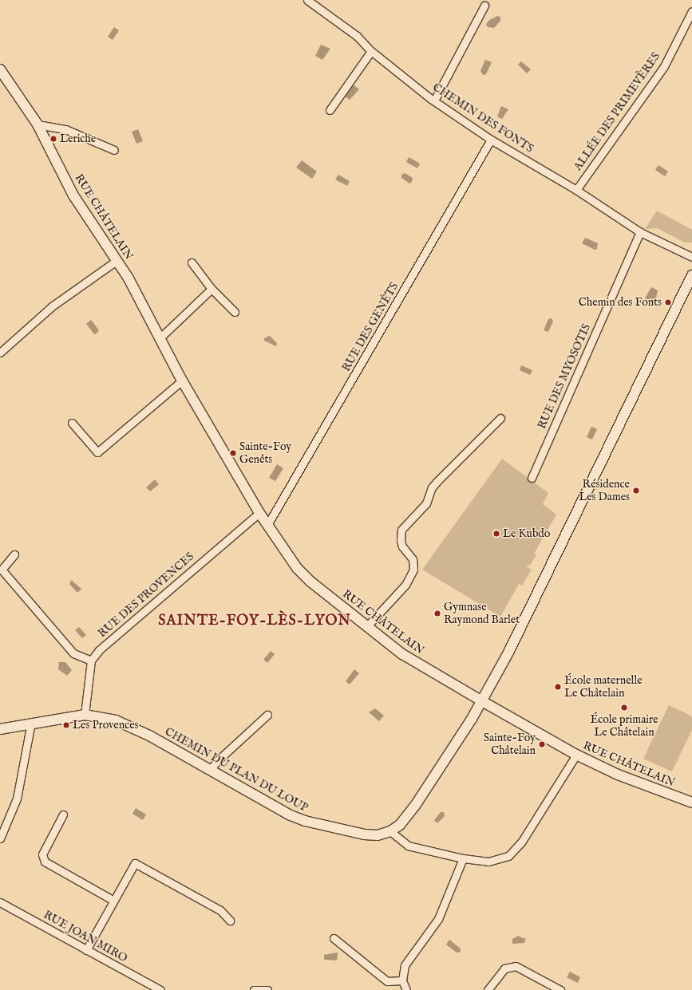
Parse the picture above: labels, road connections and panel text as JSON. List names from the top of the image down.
{
  "streets": {
    "street": [
      "ALLÉE DES PRIMEVÈRES",
      "CHEMIN DES FONTS",
      "RUE CHÂTELAIN",
      "RUE DES GENÊTS",
      "RUE DES MYOSOTIS",
      "RUE DES PROVENCES",
      "CHEMIN DU PLAN DU LOUP",
      "RUE JOAN MIRO"
    ]
  },
  "crossings": [
    ["ALLÉE DES PRIMEVÈRES", "CHEMIN DES FONTS"],
    ["CHEMIN DES FONTS", "RUE DES GENÊTS"],
    ["CHEMIN DES FONTS", "RUE DES MYOSOTIS"],
    ["RUE CHÂTELAIN", "RUE DES GENÊTS"],
    ["RUE CHÂTELAIN", "RUE DES PROVENCES"]
  ],
  "districts": ["SAINTE-FOY-LÈS-LYON"],
  "places": [
    "Leriche",
    "Chemin des Fonts",
    "Sainte-Foy Genêts",
    "Résidence Les Dames",
    "Le Kubdo",
    "Gymnase Raymond Barlet",
    "École maternelle Le Châtelain",
    "École primaire Le Châtelain",
    "Les Provences",
    "Sainte-Foy Châtelain"
  ]
}
